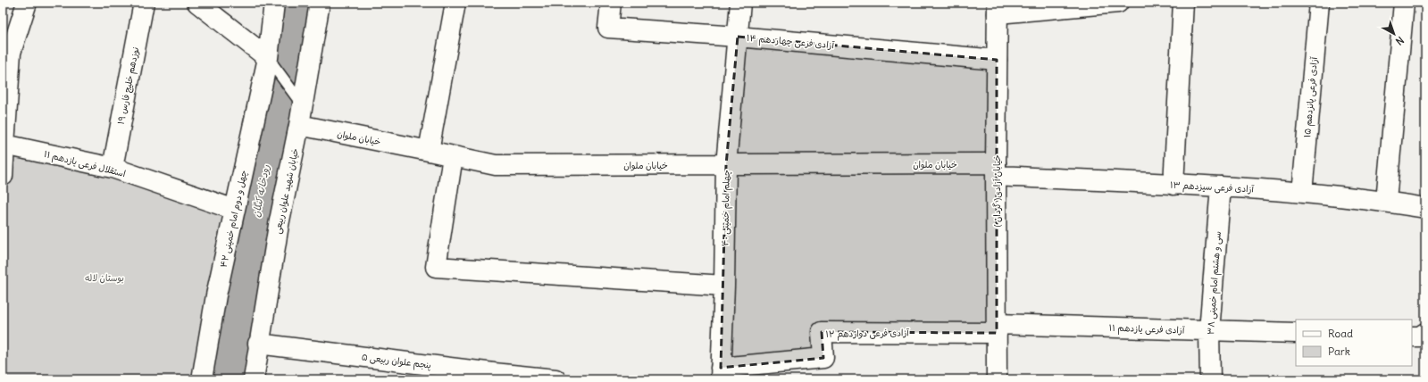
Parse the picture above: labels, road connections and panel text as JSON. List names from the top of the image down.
{
  "streets": {
    "street": [
      "آزادی فرعی چهاردهم ۱۴",
      "نوزدهم خلیج فارس ۱۹",
      "آزادی فرعی پانزدهم ۱۵",
      "خیابان ملوان",
      "استقلال فرعی یازدهم ۱۱",
      "آزادی فرعی سیزدهم ۱۳",
      "خیابان شهید علوان ربیعی",
      "خیابان آزادی( گردان )",
      "چهلم امام خمینی ۴۰",
      "چهل و دوم امام خمینی ۴۲",
      "سی و هشتم امام خمینی ۳۸",
      "آزادی فرعی یازدهم ۱۱",
      "آزادی فرعی دوازدهم ۱۲",
      "پنجم علوان ربیعی ۵"
    ]
  },
  "crossings": [
    ["آزادی فرعی چهاردهم ۱۴", "خیابان آزادی( گردان )"],
    ["آزادی فرعی چهاردهم ۱۴", "چهلم امام خمینی ۴۰"],
    ["نوزدهم خلیج فارس ۱۹", "استقلال فرعی یازدهم ۱۱"],
    ["آزادی فرعی پانزدهم ۱۵", "آزادی فرعی سیزدهم ۱۳"],
    ["خیابان ملوان", "آزادی فرعی سیزدهم ۱۳"],
    ["خیابان ملوان", "خیابان شهید علوان ربیعی"],
    ["خیابان ملوان", "خیابان آزادی( گردان )"],
    ["خیابان ملوان", "چهلم امام خمینی ۴۰"],
    ["استقلال فرعی یازدهم ۱۱", "چهل و دوم امام خمینی ۴۲"],
    ["آزادی فرعی سیزدهم ۱۳", "خیابان آزادی( گردان )"],
    ["آزادی فرعی سیزدهم ۱۳", "سی و هشتم امام خمینی ۳۸"],
    ["خیابان شهید علوان ربیعی", "پنجم علوان ربیعی ۵"],
    ["خیابان آزادی( گردان )", "آزادی فرعی یازدهم ۱۱"],
    ["خیابان آزادی( گردان )", "آزادی فرعی دوازدهم ۱۲"],
    ["چهلم امام خمینی ۴۰", "آزادی فرعی دوازدهم ۱۲"],
    ["سی و هشتم امام خمینی ۳۸", "آزادی فرعی یازدهم ۱۱"],
    ["آزادی فرعی یازدهم ۱۱", "آزادی فرعی دوازدهم ۱۲"]
  ],
  "water": ["رودخانه کنگان"],
  "parks": ["بوستان لاله"],
  "legend": ["Road", "Park"],
  "north": "bottom right"
}
